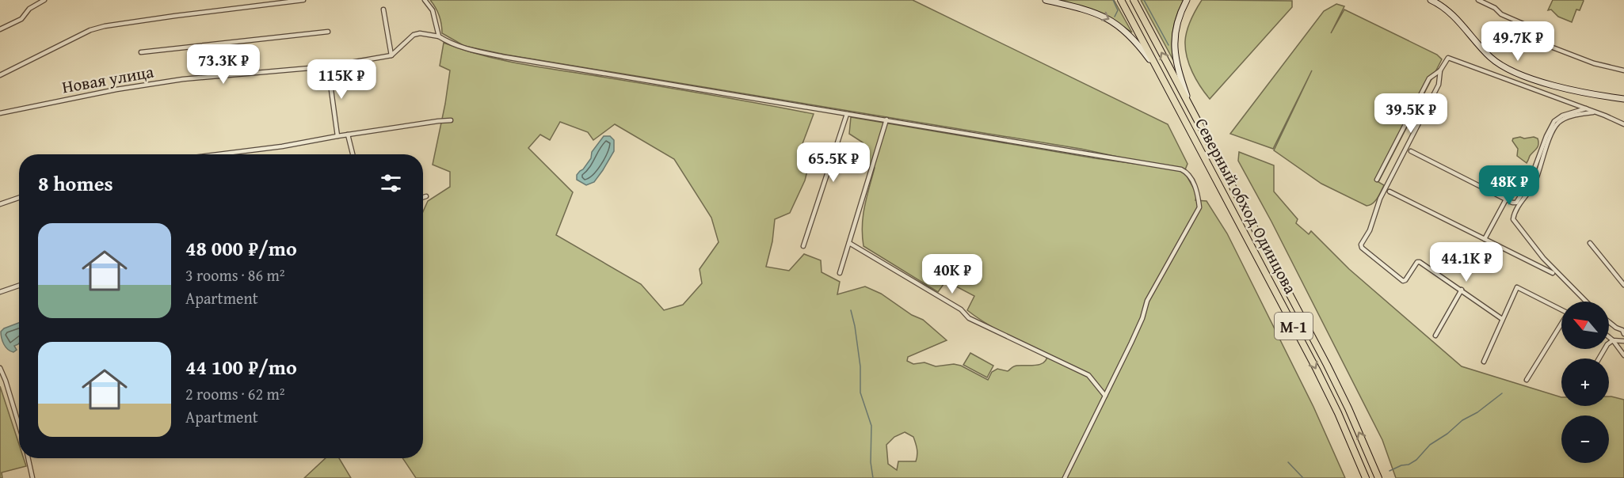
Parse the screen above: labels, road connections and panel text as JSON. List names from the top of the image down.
{
  "streets": {
    "highway": ["Северный обход Одинцова", "М-1"],
    "street": ["Новая улица"]
  },
  "north": "top left",
  "page": {
    "price": [
      "49.7K ₽",
      "73.3K ₽",
      "115K ₽",
      "39.5K ₽",
      "65.5K ₽",
      "48K ₽",
      "44.1K ₽",
      "40K ₽"
    ],
    "heading": "8 homes",
    "list": [
      {
        "name": "48 000 ₽/mo",
        "note": "3 rooms · 86 m² · Apartment"
      },
      {
        "name": "44 100 ₽/mo",
        "note": "2 rooms · 62 m² · Apartment"
      }
    ],
    "map_buttons": ["+", "−"]
  }
}
